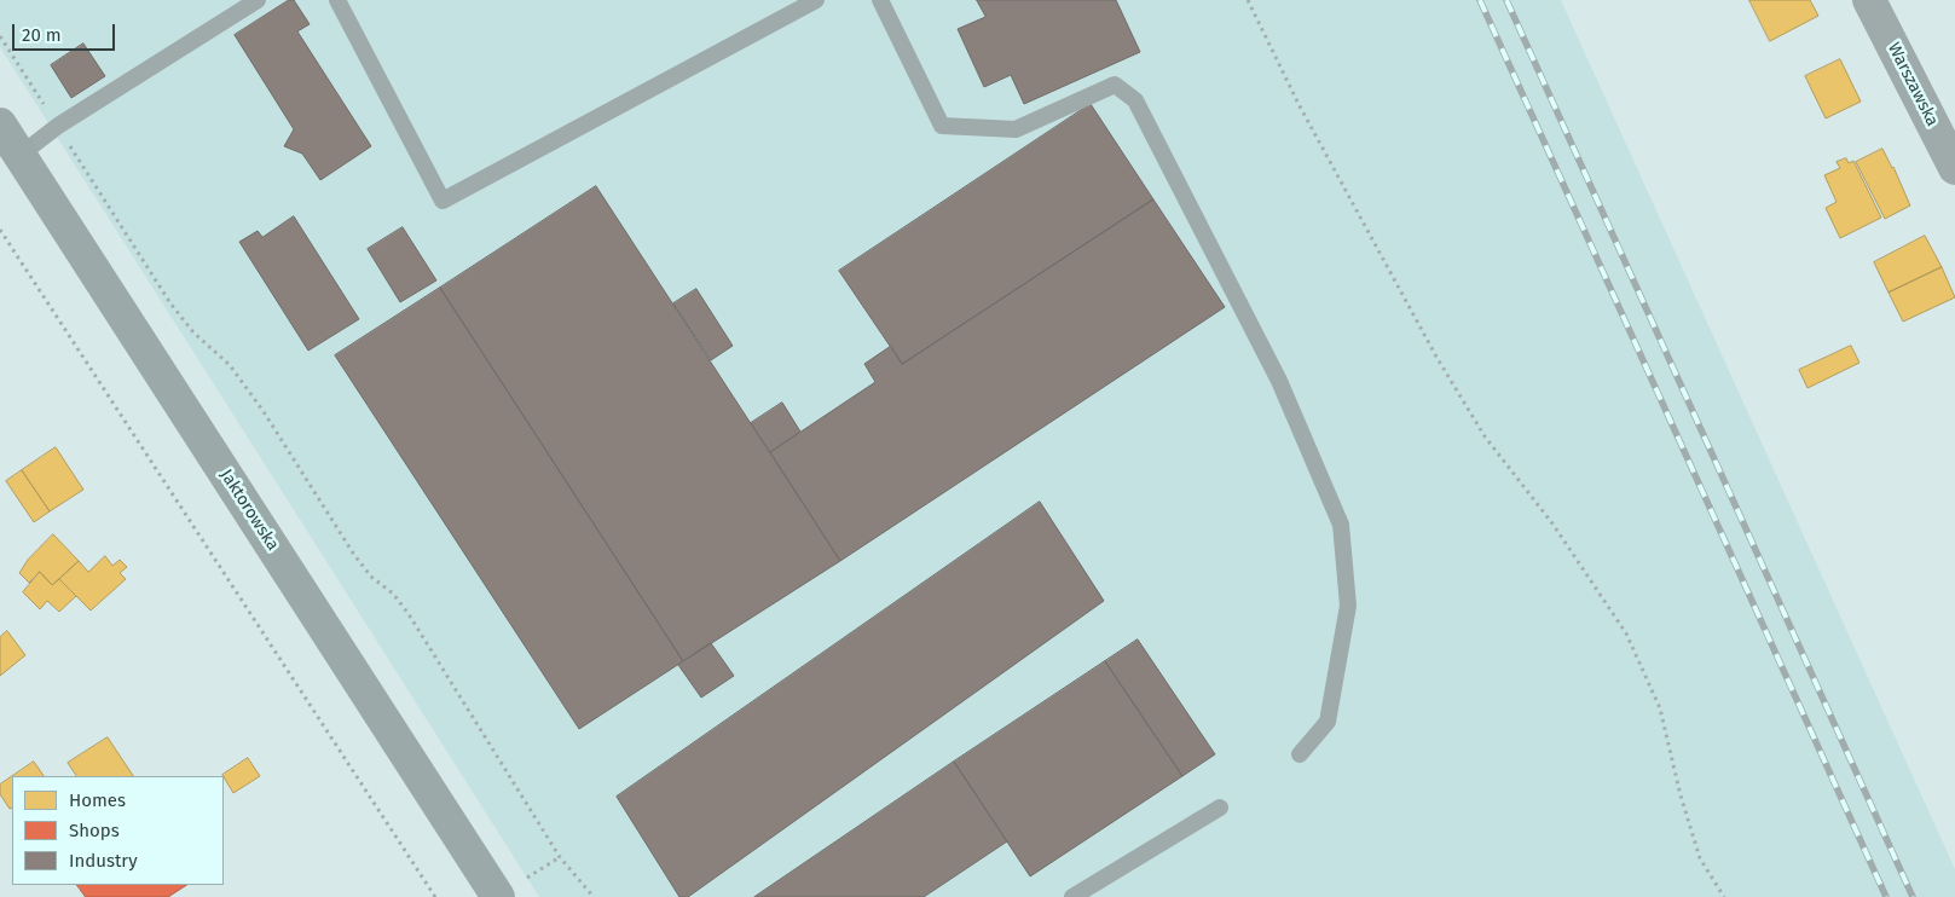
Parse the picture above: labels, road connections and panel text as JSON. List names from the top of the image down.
{
  "streets": {
    "main road": ["Jaktorowska"],
    "street": ["Warszawska"]
  },
  "legend": ["Homes", "Shops", "Industry"],
  "scale_bar": "20 m"
}
